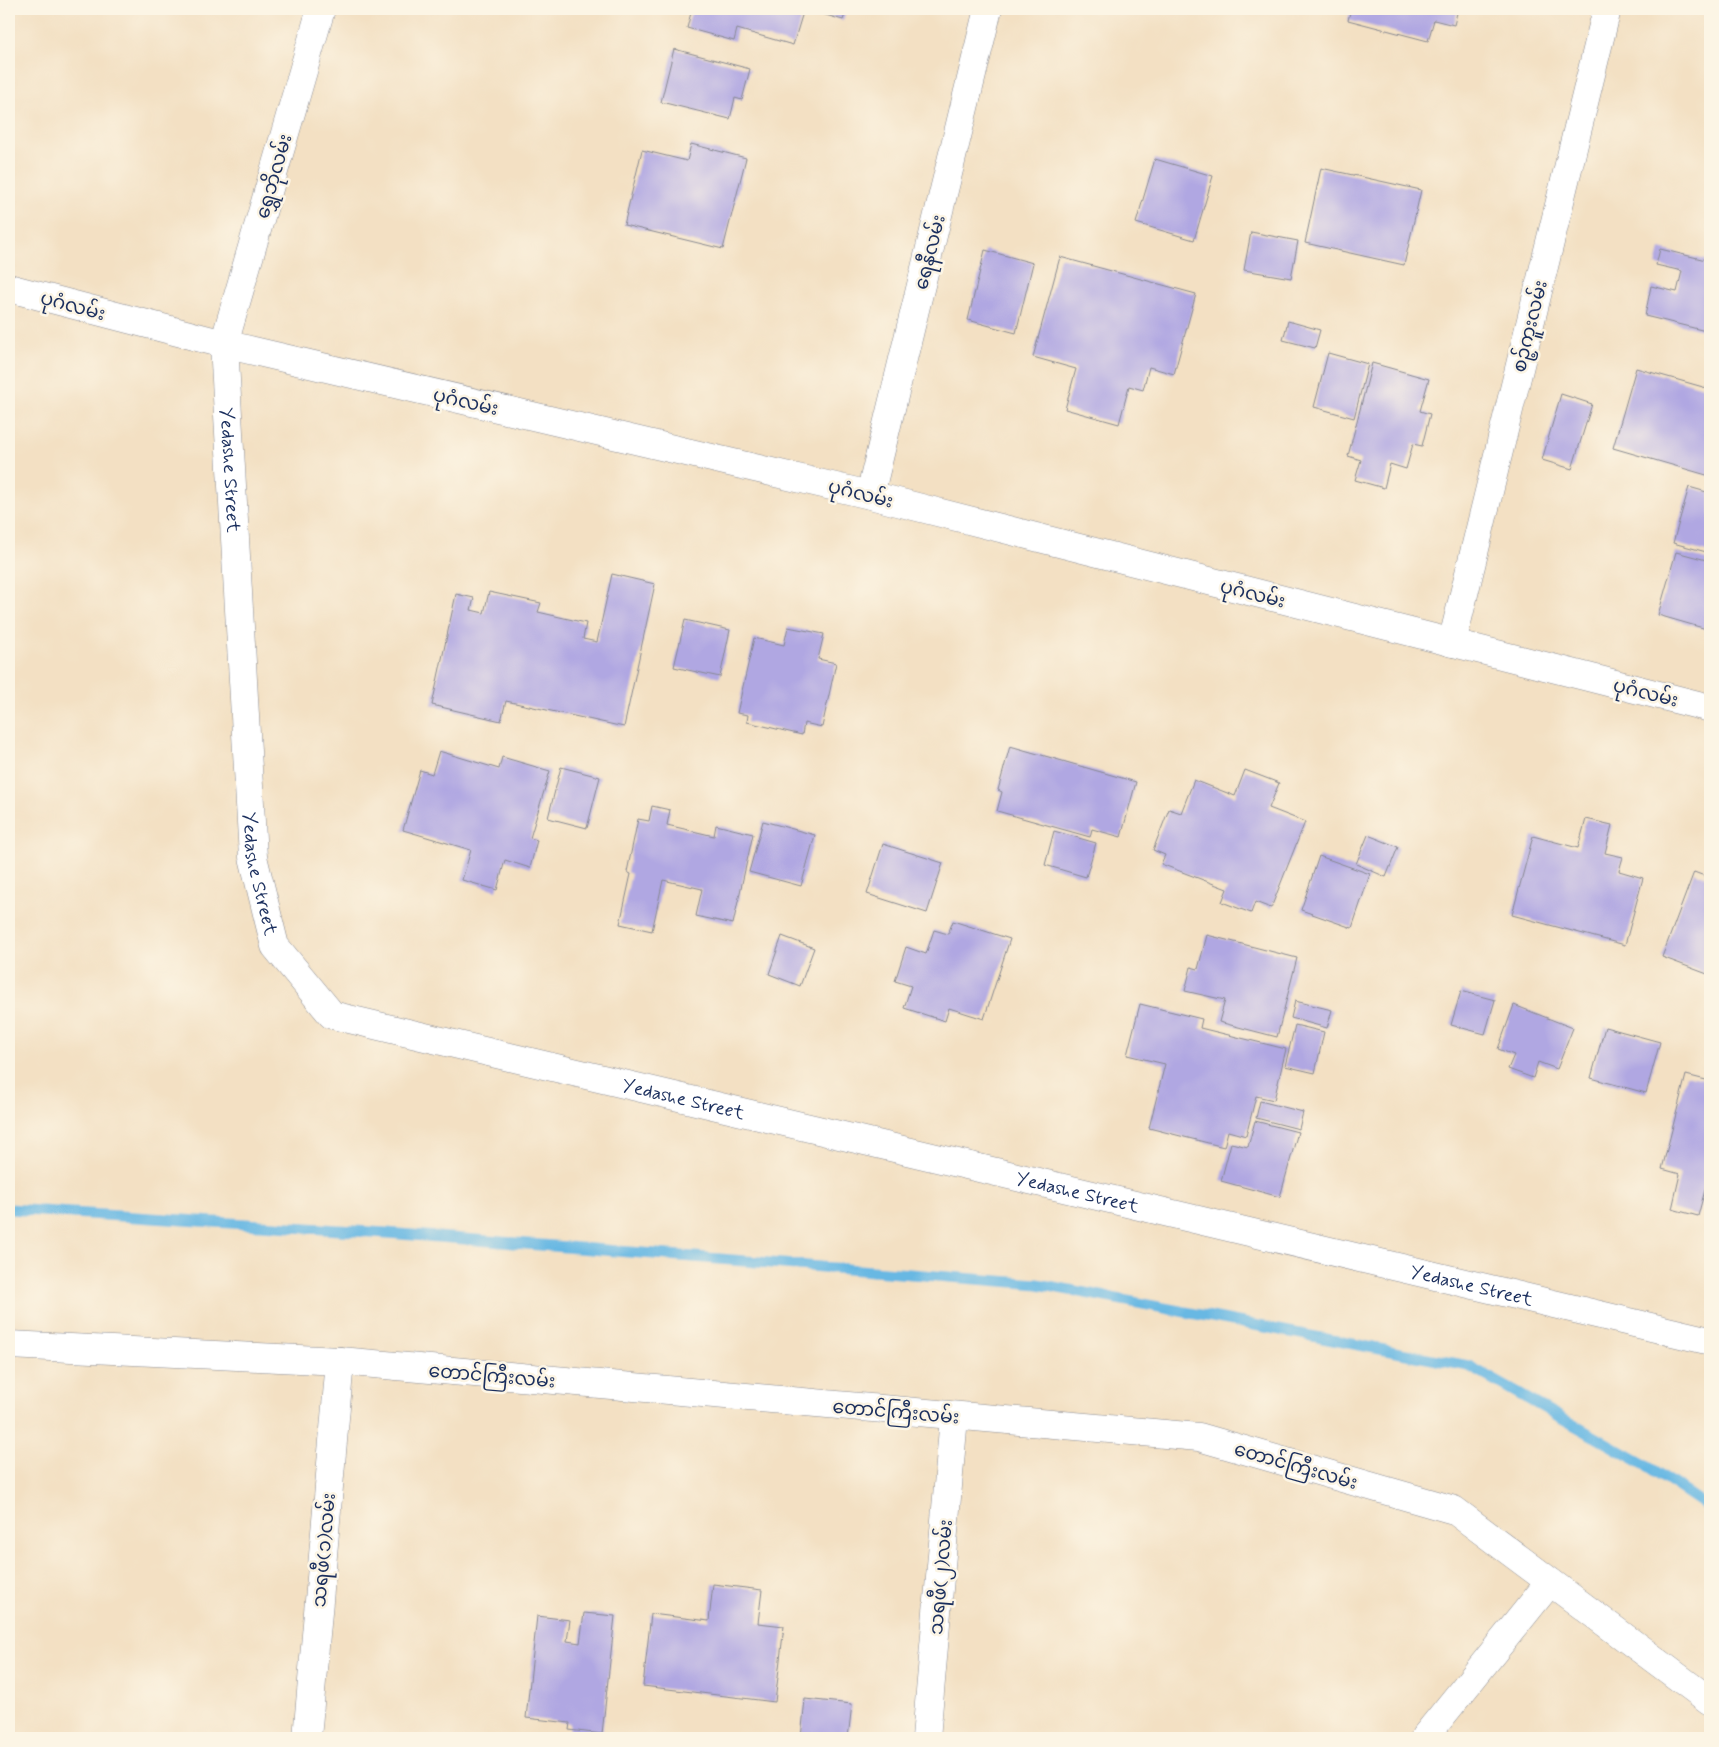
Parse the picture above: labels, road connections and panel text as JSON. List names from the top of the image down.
{
  "streets": {
    "street": [
      "ရွှေဘိုလမ်း",
      "ရေနီလမ်း",
      "ပုဂံလမ်း",
      "စဉ့်ကူးလမ်း",
      "Yedashe Street",
      "တောင်ကြီးလမ်း",
      "သရဖီ(၁)လမ်း",
      "သရဖီ(၂)လမ်း"
    ]
  },
  "crossings": [
    ["ရွှေဘိုလမ်း", "ပုဂံလမ်း"],
    ["ရွှေဘိုလမ်း", "Yedashe Street"],
    ["ရေနီလမ်း", "ပုဂံလမ်း"],
    ["ပုဂံလမ်း", "စဉ့်ကူးလမ်း"],
    ["ပုဂံလမ်း", "Yedashe Street"],
    ["တောင်ကြီးလမ်း", "သရဖီ(၁)လမ်း"],
    ["တောင်ကြီးလမ်း", "သရဖီ(၂)လမ်း"]
  ]
}
